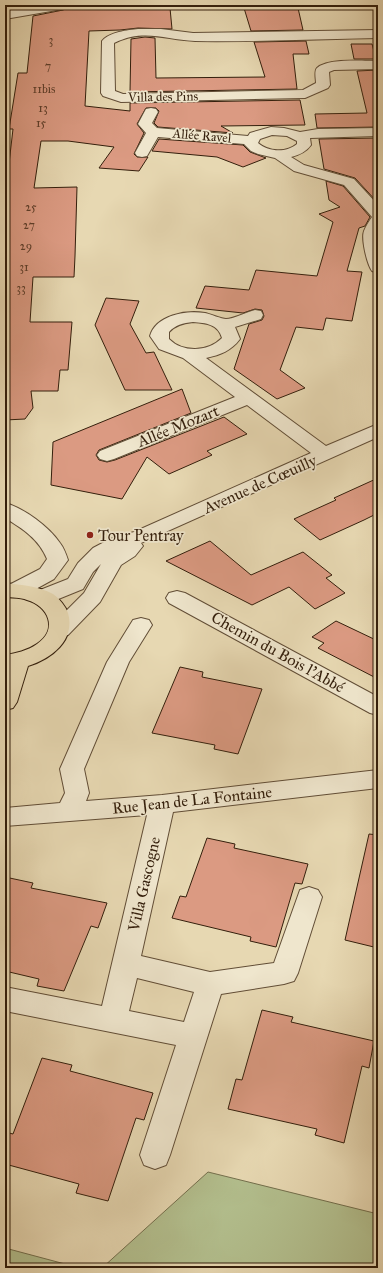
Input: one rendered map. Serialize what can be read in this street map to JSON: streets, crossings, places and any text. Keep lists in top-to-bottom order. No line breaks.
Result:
{"streets":{"street":["Villa des Pins","Allée Ravel","Allée Mozart","Avenue de Cœuilly","Chemin du Bois l'Abbé","Rue Jean de La Fontaine","Villa Gascogne"]},"crossings":[["Allée Mozart","Avenue de Cœuilly"],["Rue Jean de La Fontaine","Villa Gascogne"]],"places":["Tour Pentray"],"house_numbers":["3","7","11bis","13","15","25","27","29","31","33"]}
